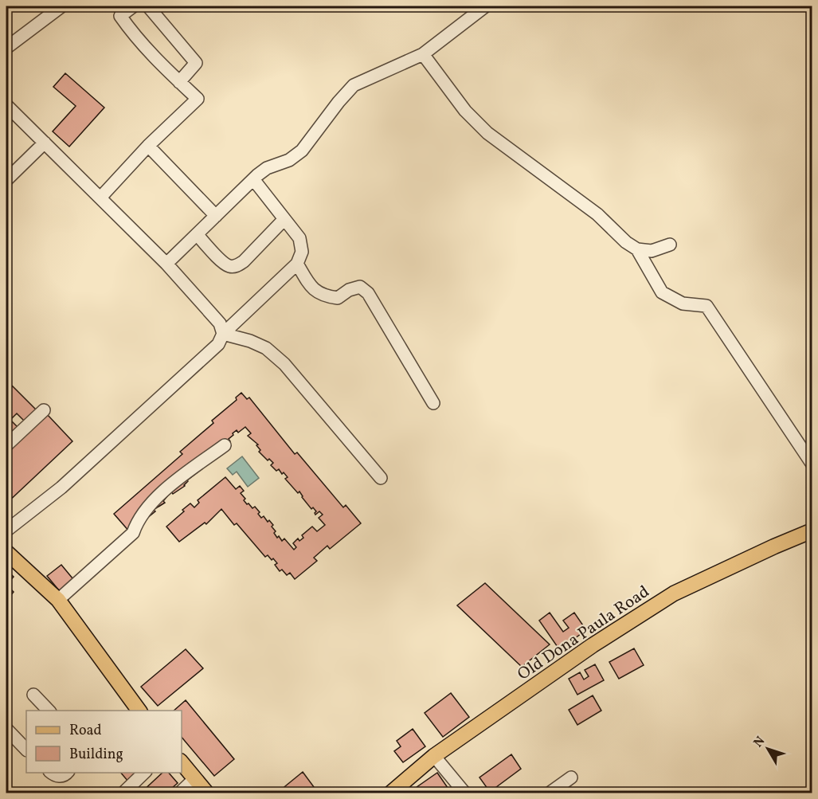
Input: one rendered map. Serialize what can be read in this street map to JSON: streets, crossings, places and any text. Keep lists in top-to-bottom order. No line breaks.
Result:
{"streets":{"main road":["Old Dona Paula Road"]},"legend":["Road","Building"],"north":"top left"}
